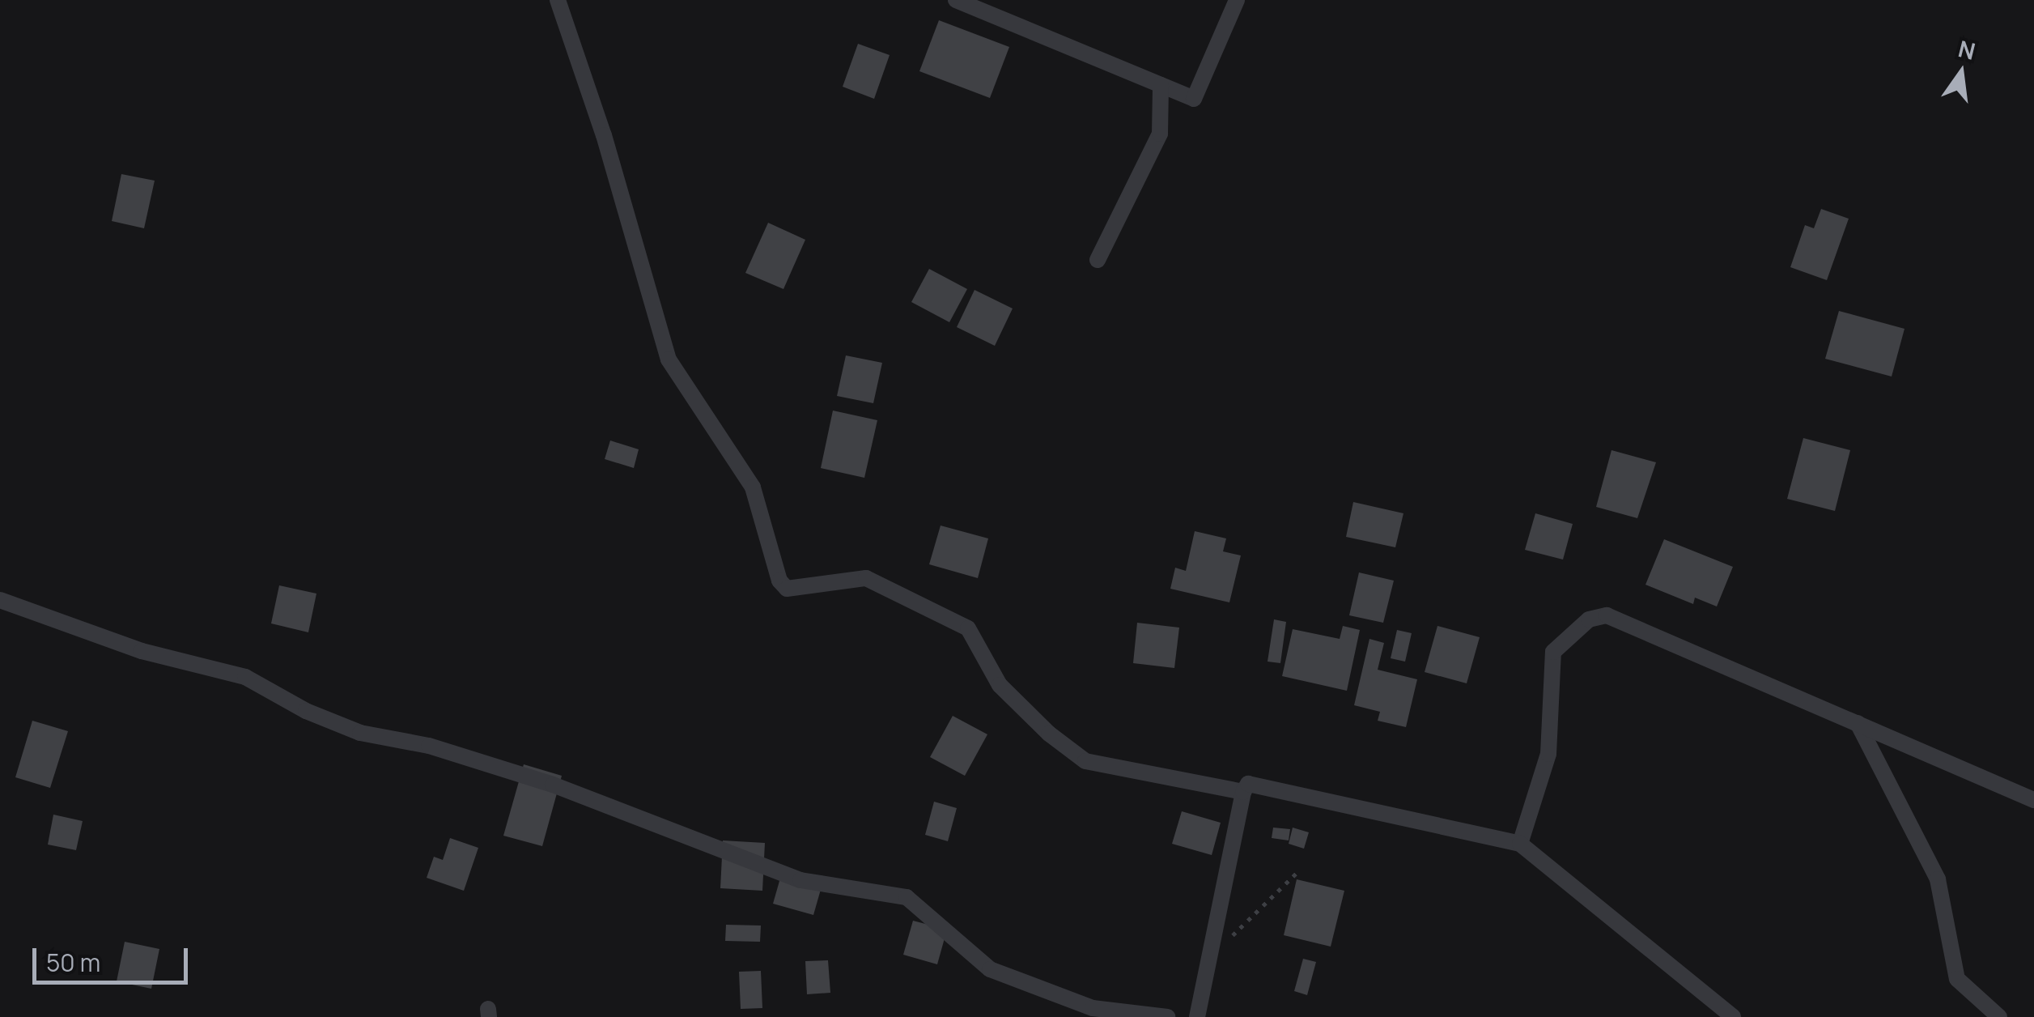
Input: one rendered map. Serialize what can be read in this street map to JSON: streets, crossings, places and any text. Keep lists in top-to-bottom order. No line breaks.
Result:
{"scale_bar":"50 m","north":"top"}
